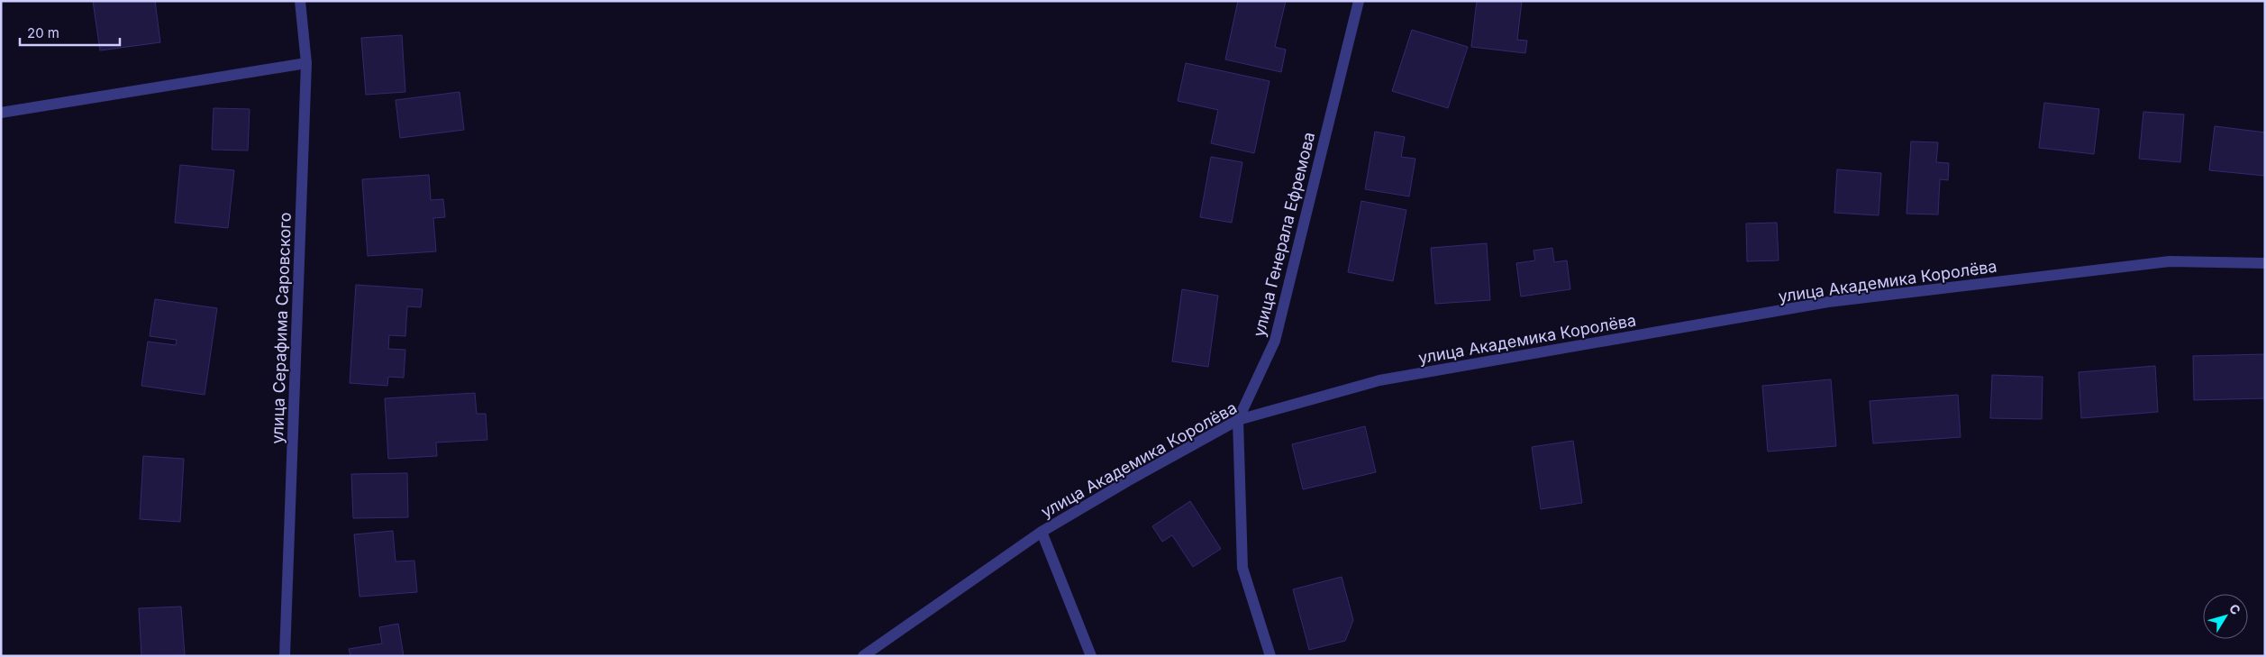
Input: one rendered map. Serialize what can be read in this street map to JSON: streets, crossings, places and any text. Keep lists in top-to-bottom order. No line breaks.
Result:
{"streets":{"street":["улица Генерала Ефремова","улица Академика Королёва","улица Серафима Саровского"]},"crossings":[["улица Генерала Ефремова","улица Академика Королёва"]],"scale_bar":"20 m","north":"top right"}
